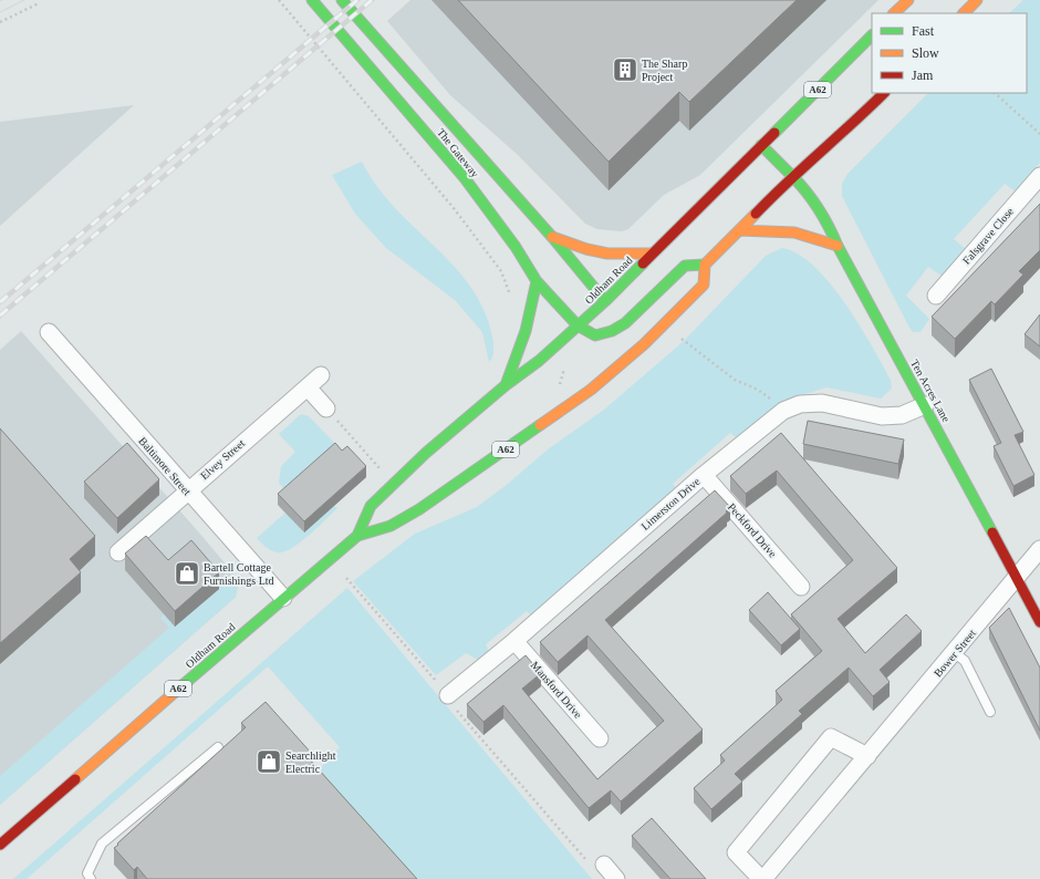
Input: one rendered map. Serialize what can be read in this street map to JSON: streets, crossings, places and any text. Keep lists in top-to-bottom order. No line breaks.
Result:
{"streets":{"main road":["A62","The Gateway","Oldham Road","Ten Acres Lane"],"street":["Falsgrave Close","Elvey Street","Baltimore Street","Limerston Drive","Peckford Drive","Bower Street","Mansford Drive"]},"crossings":[["The Gateway","Oldham Road"],["Oldham Road","Ten Acres Lane"],["Oldham Road","Baltimore Street"],["Ten Acres Lane","Limerston Drive"],["Ten Acres Lane","Bower Street"],["Elvey Street","Baltimore Street"],["Limerston Drive","Peckford Drive"],["Limerston Drive","Mansford Drive"]],"places":{"building":["The Sharp Project"],"shop":["Bartell Cottage Furnishings Ltd","Searchlight Electric"]},"legend":["Fast","Slow","Jam"]}
